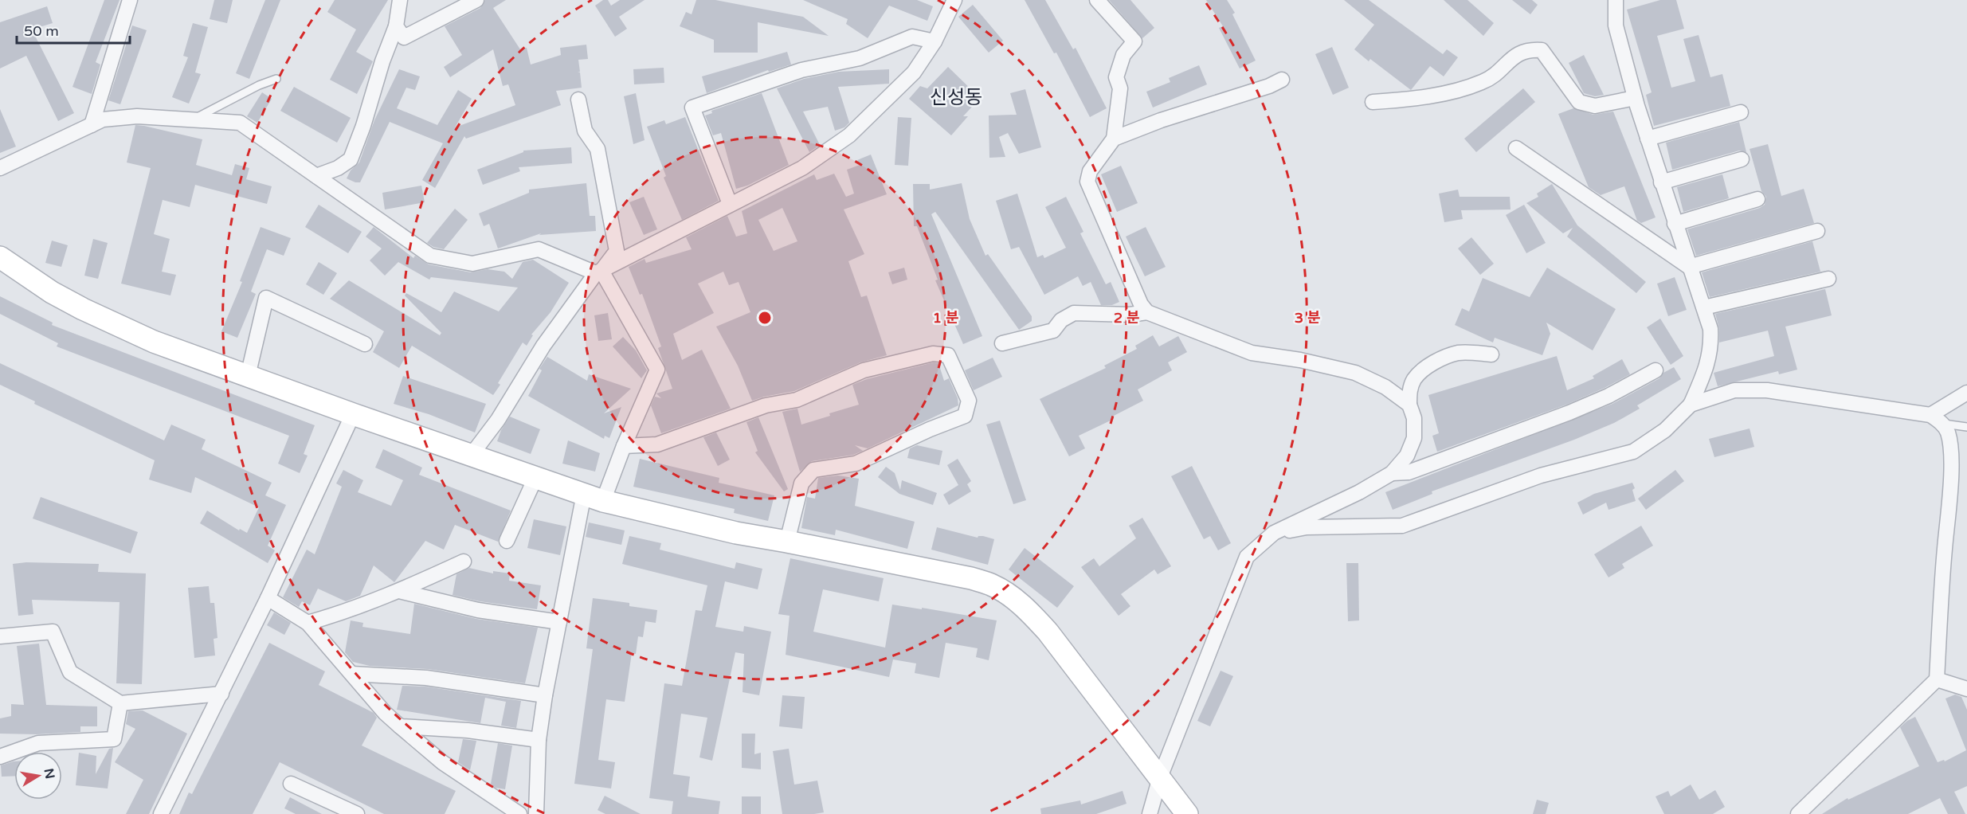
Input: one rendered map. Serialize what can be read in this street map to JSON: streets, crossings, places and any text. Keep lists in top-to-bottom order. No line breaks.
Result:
{"districts":["신성동"],"scale_bar":"50 m","north":"right","rings":["1 분","2 분","3 분"]}
